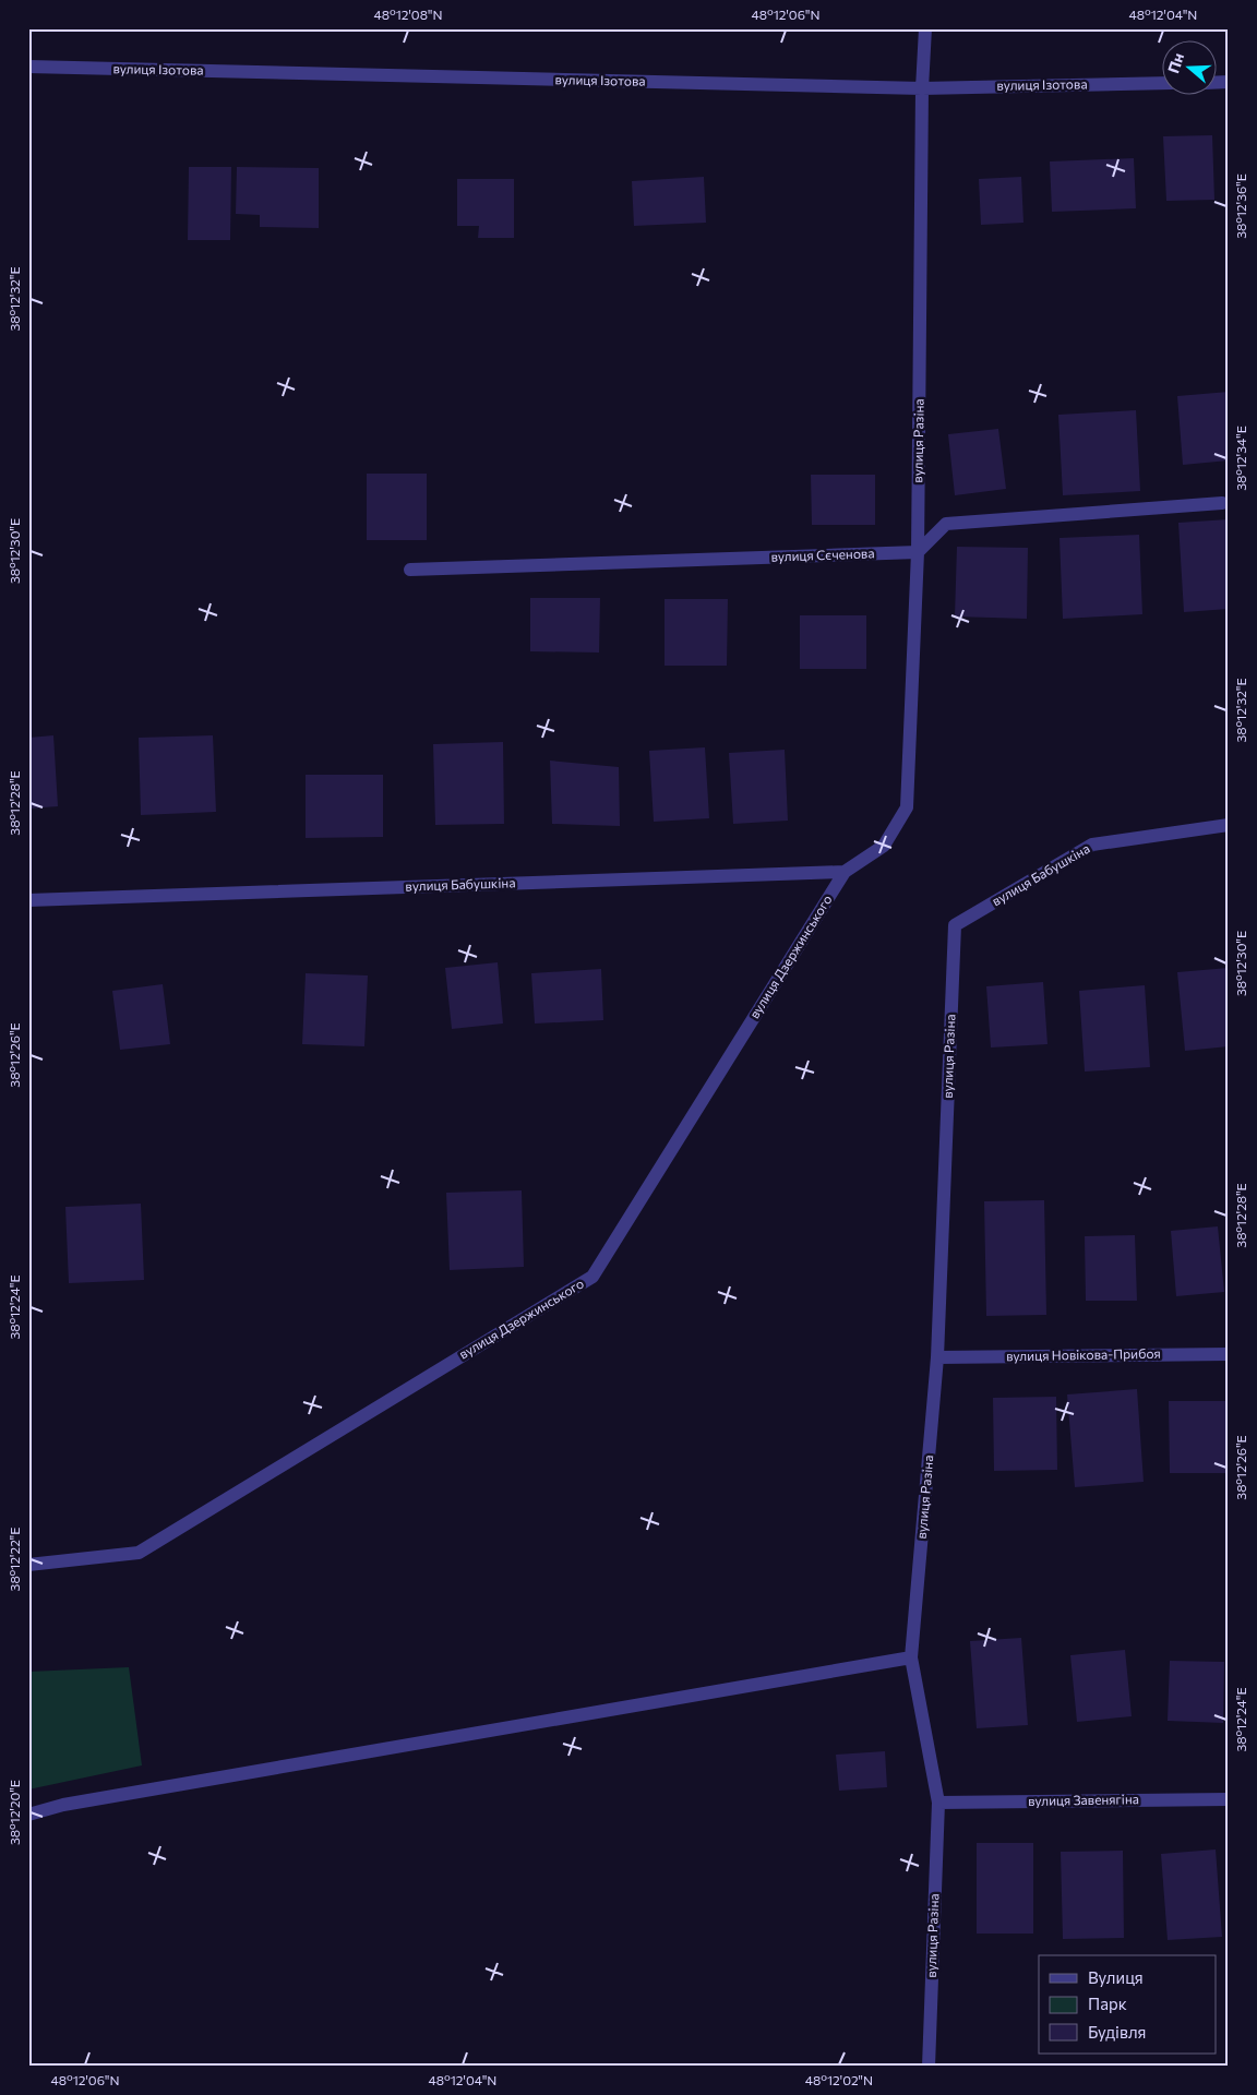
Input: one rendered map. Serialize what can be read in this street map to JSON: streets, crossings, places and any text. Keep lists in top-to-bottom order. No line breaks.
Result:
{"streets":{"street":["вулиця Ізотова","вулиця Разіна","вулиця Сєченова","вулиця Бабушкіна","вулиця Дзержинського","вулиця Новікова-Прибоя","вулиця Завенягіна"]},"crossings":[["вулиця Ізотова","вулиця Разіна"],["вулиця Разіна","вулиця Сєченова"],["вулиця Разіна","вулиця Бабушкіна"],["вулиця Разіна","вулиця Дзержинського"],["вулиця Разіна","вулиця Новікова-Прибоя"],["вулиця Разіна","вулиця Завенягіна"],["вулиця Бабушкіна","вулиця Дзержинського"]],"legend":["Вулиця","Парк","Будівля"],"north":"left","coordinates":["48°12'08\"N","48°12'06\"N","48°12'04\"N","38°12'36\"E","38°12'32\"E","38°12'34\"E","38°12'30\"E","38°12'28\"E","38°12'26\"E","38°12'24\"E","38°12'22\"E","38°12'20\"E","48°12'02\"N"]}
